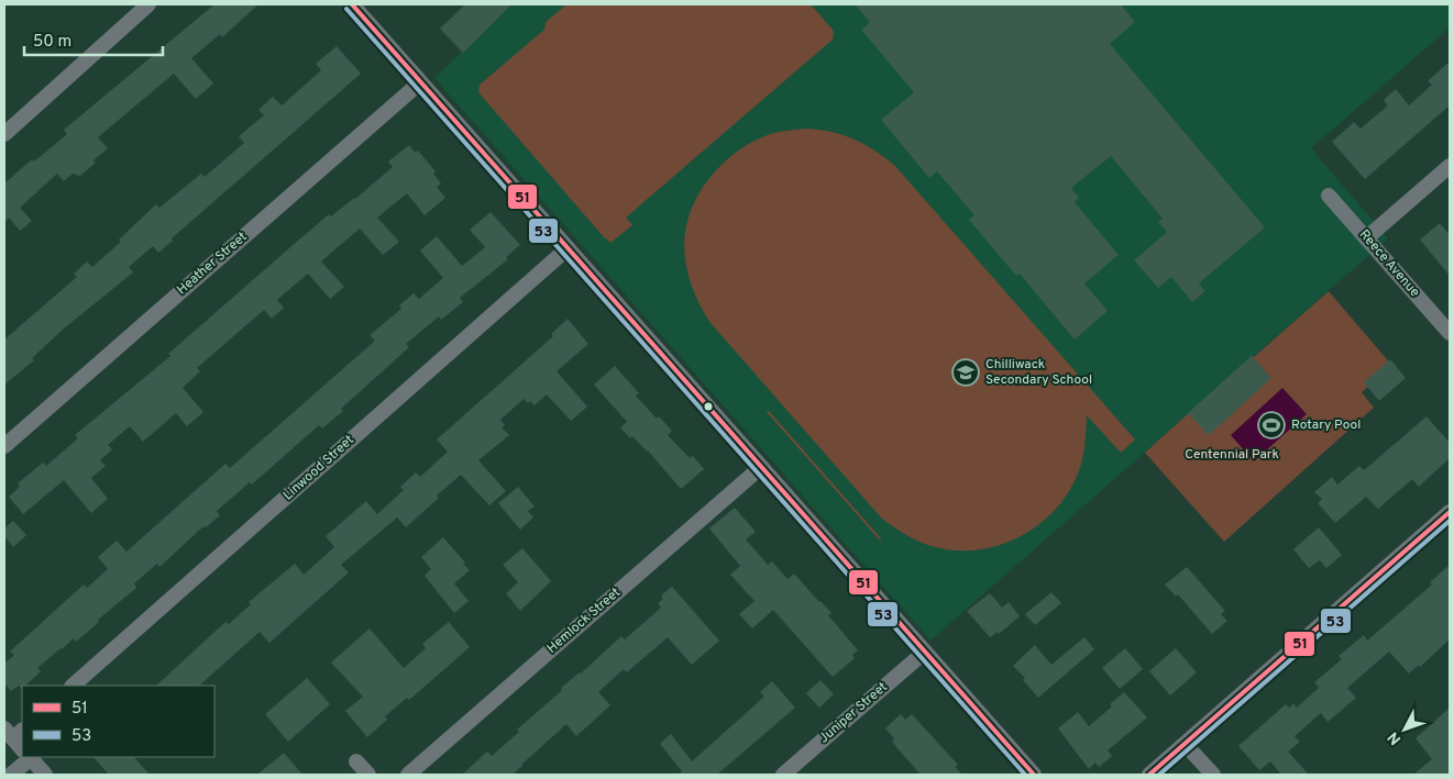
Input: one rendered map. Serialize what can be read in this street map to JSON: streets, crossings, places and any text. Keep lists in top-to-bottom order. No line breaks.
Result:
{"streets":{"street":["Heather Street","Reece Avenue","Linwood Street","Hemlock Street","Juniper Street"]},"parks":["Centennial Park"],"places":{"school or university":["Chilliwack Secondary School"],"sports":["Rotary Pool"]},"lines":["transit line 51","transit line 53"],"legend":["51","53"],"scale_bar":"50 m","north":"bottom left"}
